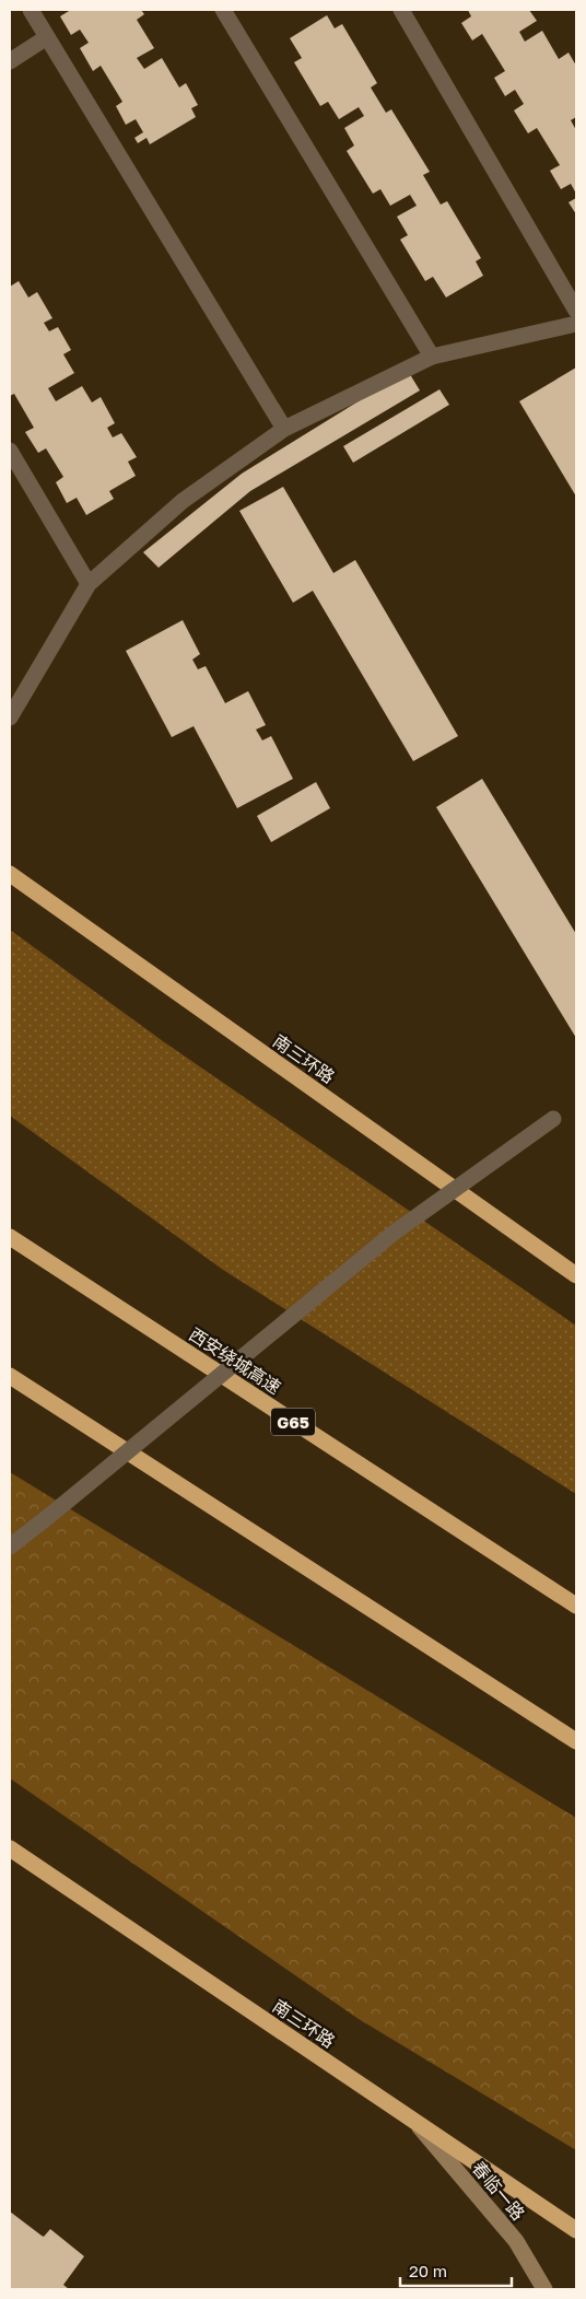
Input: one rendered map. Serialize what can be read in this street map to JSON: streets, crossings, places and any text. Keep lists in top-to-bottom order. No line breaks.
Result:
{"streets":{"highway":["南三环路","西安绕城高速","G65"],"main road":["春临一路"]},"crossings":[["南三环路","春临一路"]],"scale_bar":"20 m"}
